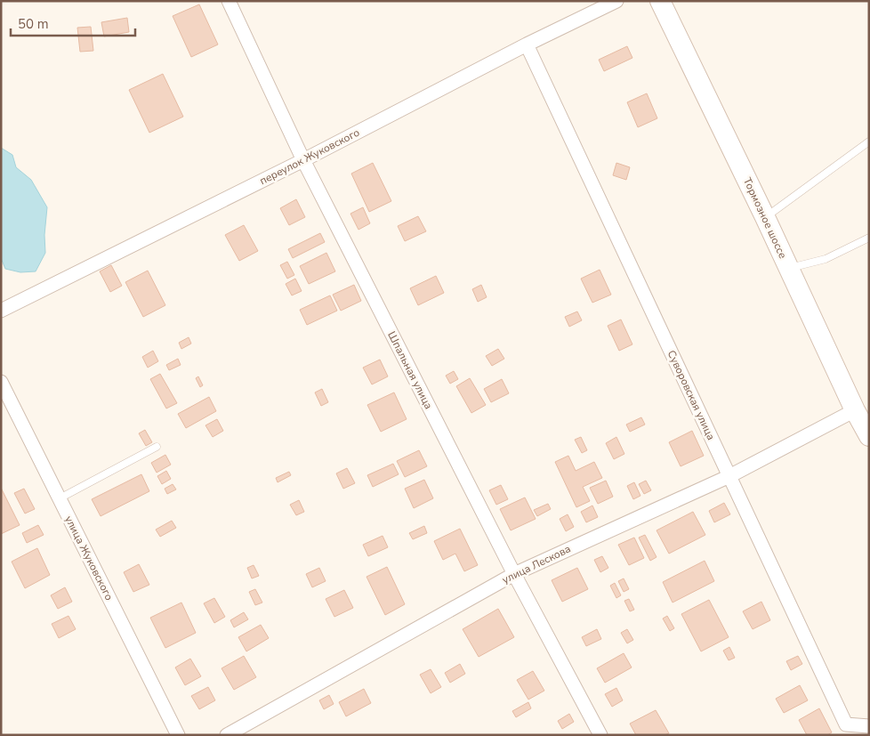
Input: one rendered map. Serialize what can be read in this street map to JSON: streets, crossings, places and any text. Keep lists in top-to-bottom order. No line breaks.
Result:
{"streets":{"street":["переулок Жуковского","Тормозное шоссе","Шпальная улица","Суворовская улица","улица Жуковского","улица Лескова"]},"crossings":[["переулок Жуковского","Шпальная улица"],["переулок Жуковского","Суворовская улица"],["Тормозное шоссе","улица Лескова"],["Шпальная улица","улица Лескова"],["Суворовская улица","улица Лескова"]],"scale_bar":"50 m"}
